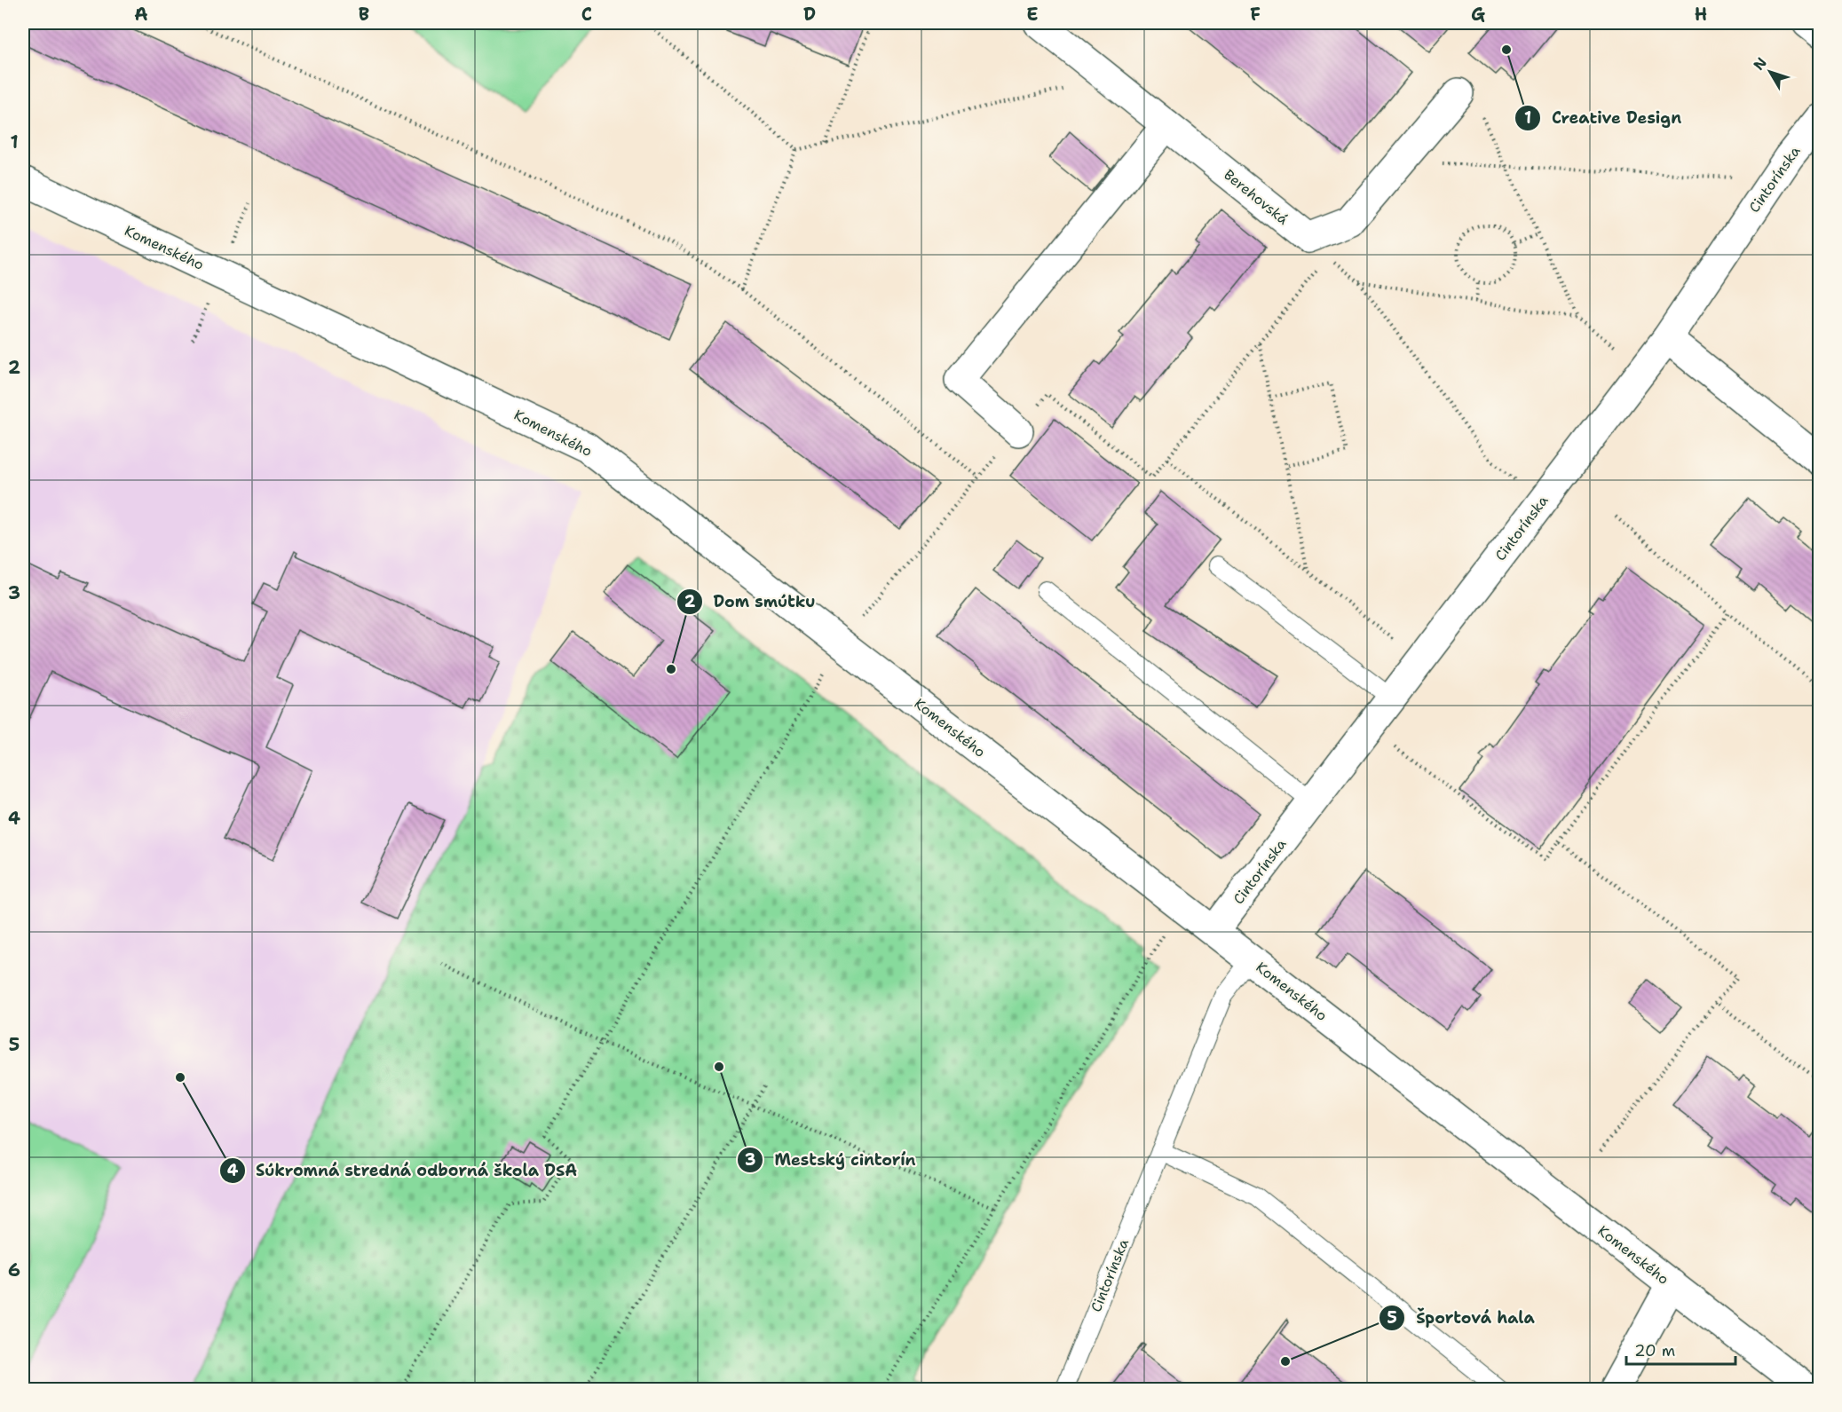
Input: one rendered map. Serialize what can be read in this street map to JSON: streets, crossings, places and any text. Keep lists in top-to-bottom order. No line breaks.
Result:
{"streets":{"street":["Cintorínska","Berehovská","Komenského"]},"crossings":[["Cintorínska","Komenského"]],"places":["Creative Design","Dom smútku","Mestský cintorín","Súkromná stredná odborná škola DSA","Športová hala"],"scale_bar":"20 m","north":"top left","grid":{"columns":["A","B","C","D","E","F","G","H"],"rows":["1","2","3","4","5","6"]}}
